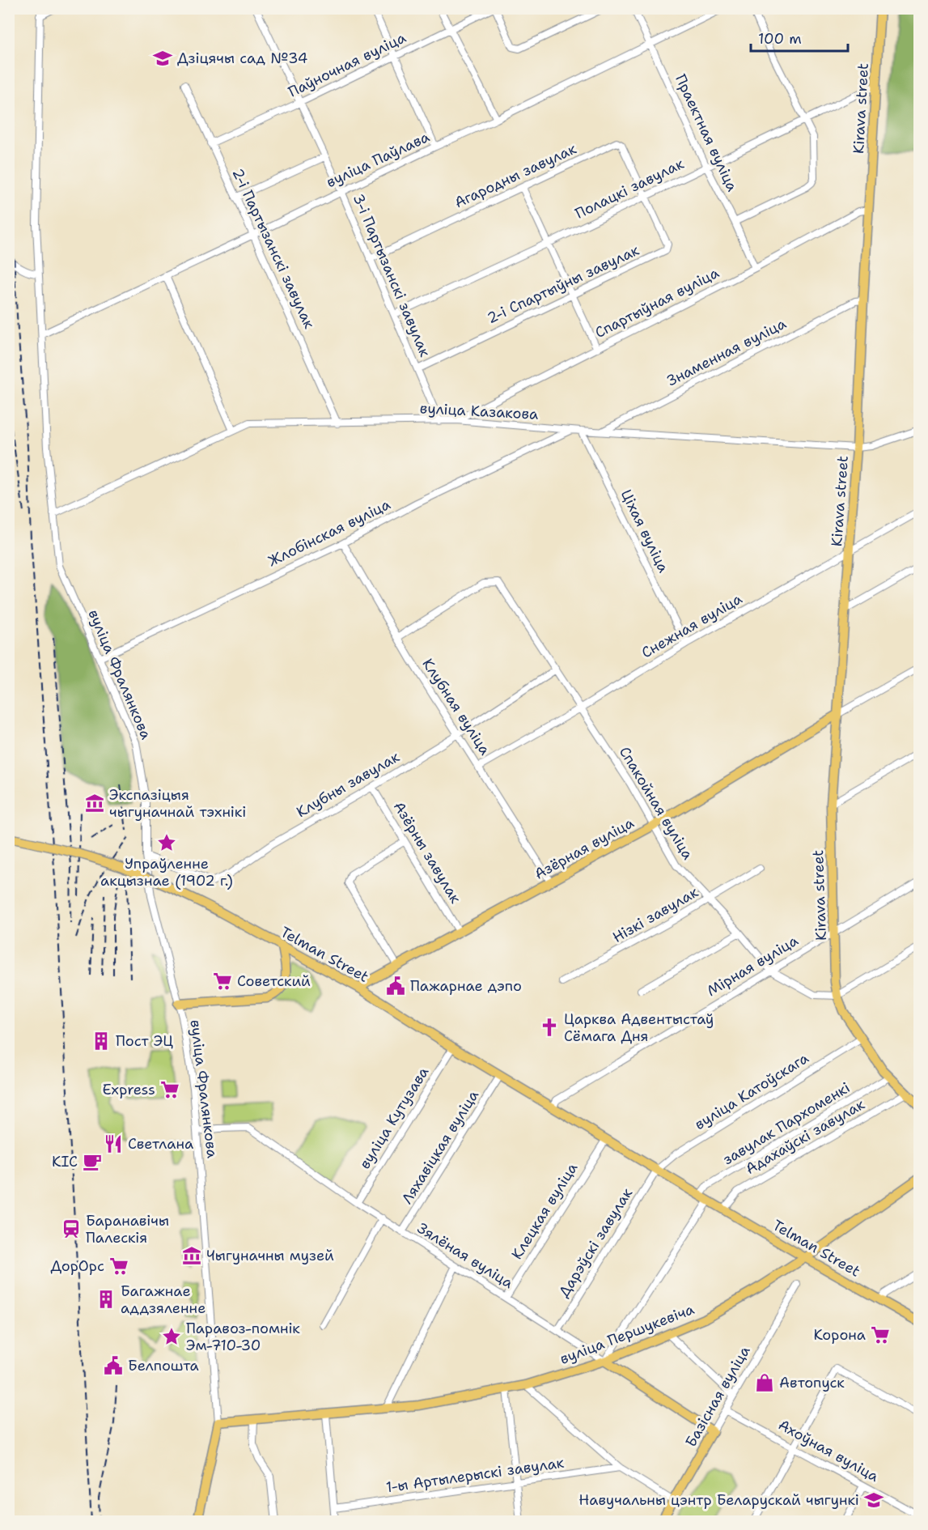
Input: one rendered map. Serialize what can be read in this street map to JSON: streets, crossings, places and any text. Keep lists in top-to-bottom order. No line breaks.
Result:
{"streets":{"main road":["Kirava street","вуліца Фралянкова","Азёрная вуліца","Telman Street","Зялёная вуліца","вуліца Першукевіча","Базісная вуліца"],"street":["Паўночная вуліца","Праектная вуліца","вуліца Паўлава","Агародны завулак","Полацкі завулак","2-і Партызанскі завулак","3-і Партызанскі завулак","2-і Спартыўны завулак","Спартыўная вуліца","Знаменная вуліца","вуліца Казакова","Ціхая вуліца","Жлобінская вуліца","Снежная вуліца","Клубная вуліца","Клубны завулак","Спакойная вуліца","Азёрны завулак","Нізкі завулак","Мірная вуліца","вуліца Катоўскага","вуліца Кутузава","завулак Пархоменкі","Адахаўскі завулак","Ляхавіцкая вуліца","Клецкая вуліца","Дарэўскі завулак","Ахоўная вуліца","1-ы Артылерыскі завулак"]},"crossings":[["Паўночная вуліца","2-і Партызанскі завулак"],["Паўночная вуліца","3-і Партызанскі завулак"],["Kirava street","Полацкі завулак"],["Kirava street","Спартыўная вуліца"],["Kirava street","Знаменная вуліца"],["Kirava street","вуліца Казакова"],["Kirava street","Снежная вуліца"],["Kirava street","Спакойная вуліца"],["Kirava street","Азёрная вуліца"],["Kirava street","Мірная вуліца"],["Праектная вуліца","вуліца Паўлава"],["Праектная вуліца","Полацкі завулак"],["Праектная вуліца","Спартыўная вуліца"],["вуліца Паўлава","2-і Партызанскі завулак"],["вуліца Паўлава","3-і Партызанскі завулак"],["вуліца Паўлава","вуліца Фралянкова"],["Агародны завулак","Полацкі завулак"],["Агародны завулак","3-і Партызанскі завулак"],["Агародны завулак","2-і Спартыўны завулак"],["Полацкі завулак","3-і Партызанскі завулак"],["Полацкі завулак","2-і Спартыўны завулак"],["2-і Партызанскі завулак","вуліца Казакова"],["3-і Партызанскі завулак","2-і Спартыўны завулак"],["3-і Партызанскі завулак","вуліца Казакова"],["Спартыўная вуліца","вуліца Казакова"],["Знаменная вуліца","вуліца Казакова"],["вуліца Казакова","Ціхая вуліца"],["вуліца Казакова","Жлобінская вуліца"],["вуліца Казакова","вуліца Фралянкова"],["Ціхая вуліца","Снежная вуліца"],["Жлобінская вуліца","вуліца Фралянкова"],["Жлобінская вуліца","Клубная вуліца"],["Снежная вуліца","Клубная вуліца"],["Снежная вуліца","Спакойная вуліца"],["вуліца Фралянкова","Клубны завулак"],["вуліца Фралянкова","Зялёная вуліца"],["вуліца Фралянкова","вуліца Першукевіча"],["Клубная вуліца","Клубны завулак"],["Клубная вуліца","Спакойная вуліца"],["Клубная вуліца","Азёрная вуліца"],["Клубны завулак","Спакойная вуліца"],["Клубны завулак","Азёрны завулак"],["Спакойная вуліца","Азёрная вуліца"],["Спакойная вуліца","Нізкі завулак"],["Спакойная вуліца","Мірная вуліца"],["Азёрная вуліца","Азёрны завулак"],["Азёрная вуліца","Telman Street"],["Telman Street","Мірная вуліца"],["Telman Street","вуліца Катоўскага"],["Telman Street","вуліца Кутузава"],["Telman Street","завулак Пархоменкі"],["Telman Street","Адахаўскі завулак"],["Telman Street","Ляхавіцкая вуліца"],["Telman Street","Клецкая вуліца"],["Telman Street","Дарэўскі завулак"],["Telman Street","вуліца Першукевіча"],["вуліца Катоўскага","Дарэўскі завулак"],["вуліца Кутузава","Зялёная вуліца"],["завулак Пархоменкі","Зялёная вуліца"],["завулак Пархоменкі","вуліца Першукевіча"],["Ляхавіцкая вуліца","Зялёная вуліца"],["Клецкая вуліца","Зялёная вуліца"],["Дарэўскі завулак","Зялёная вуліца"],["Зялёная вуліца","вуліца Першукевіча"],["Зялёная вуліца","Базісная вуліца"],["Базісная вуліца","Ахоўная вуліца"]],"places":{"school or university":["Дзіцячы сад №34","Навучальны цэнтр Беларускай чыгункі"],"museum":["Экспазіцыя чыгуначнай тэхнікі","Чыгуначны музей"],"place":["Упраўленне акцызнае (1902 г.)","Паравоз-помнік Эм-710-30"],"supermarket":["Советский","Express","ДорОрс","Корона"],"public building":["Пажарнае дэпо","Белпошта"],"church":["Царква Адвентыстаў Сёмага Дня"],"building":["Пост ЭЦ","Багажнае аддзяленне"],"restaurant":["Светлана"],"cafe":["KIC"],"station":["Баранавічы Палескія"],"shop":["Автопуск"]},"scale_bar":"100 m"}
